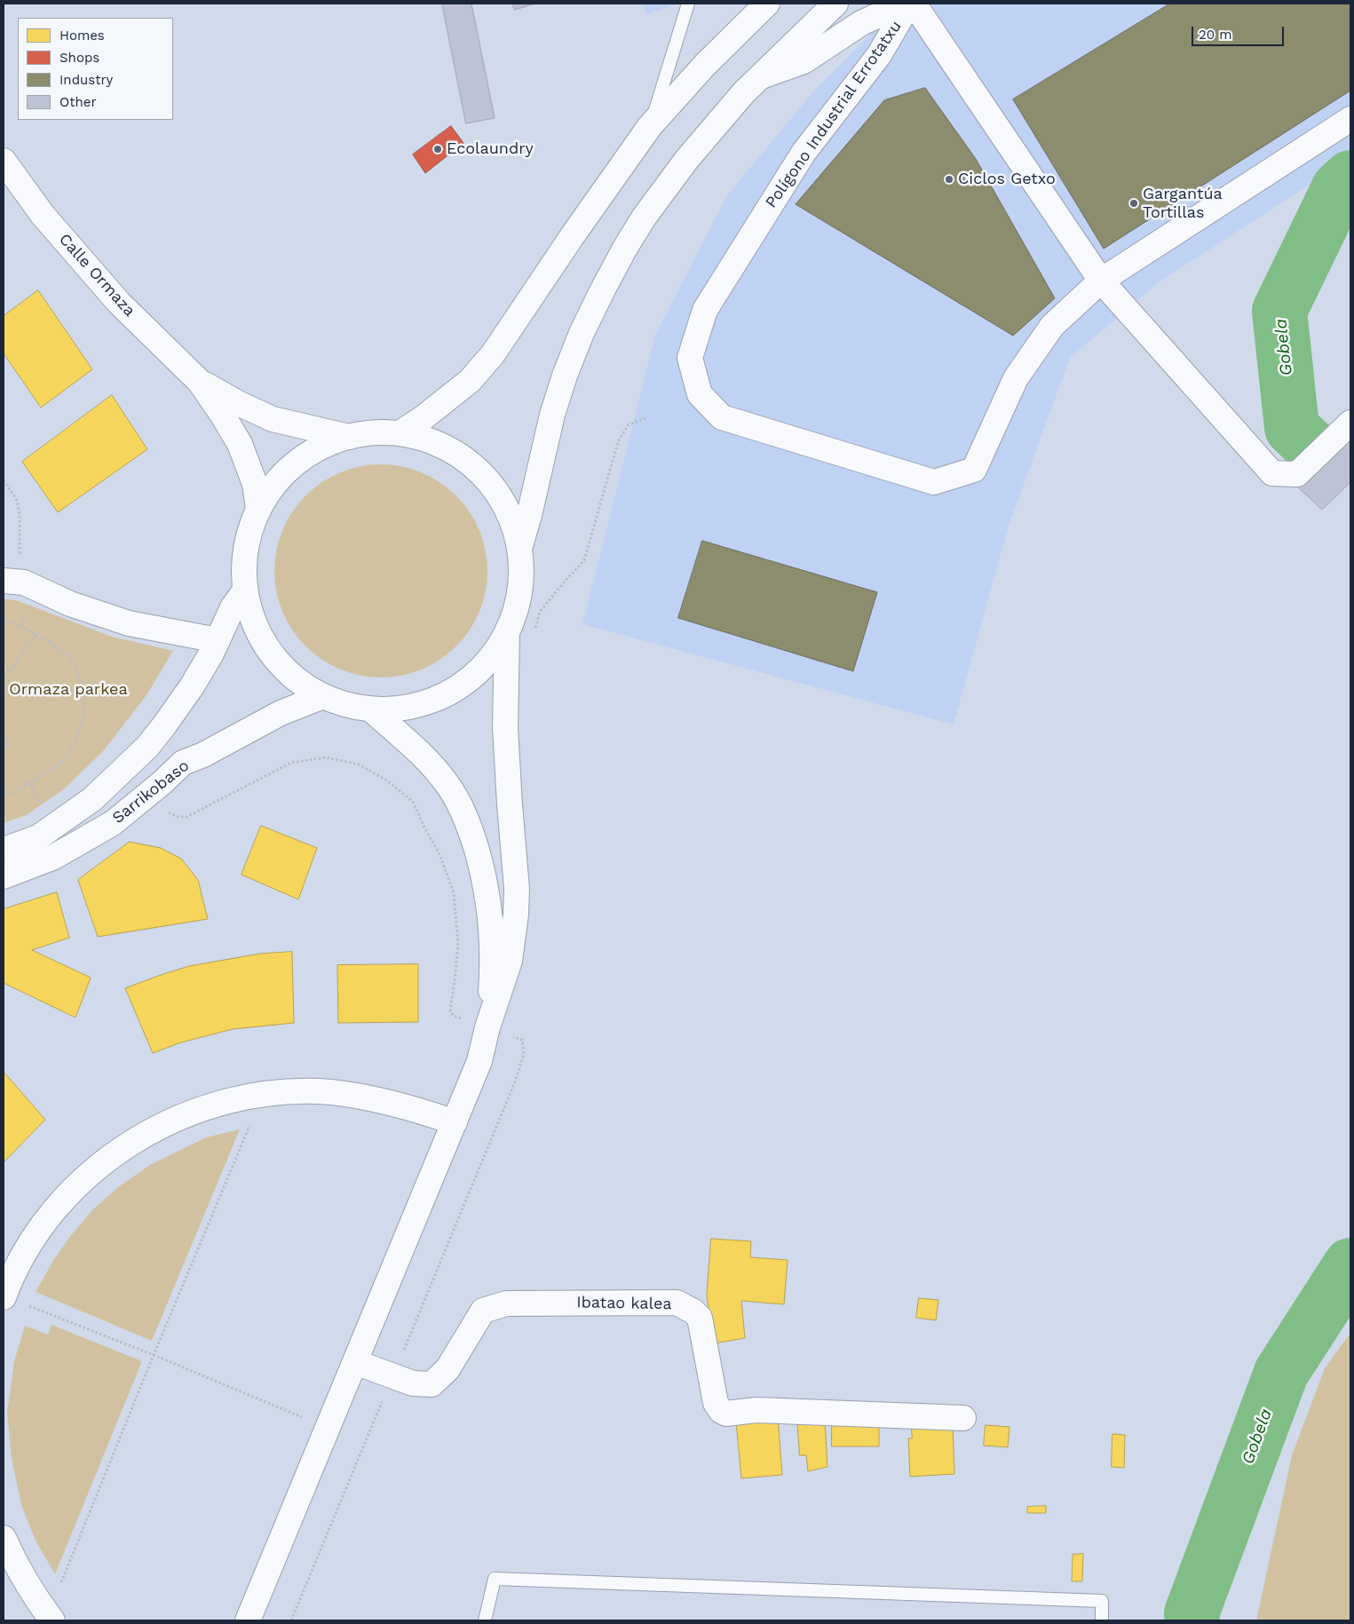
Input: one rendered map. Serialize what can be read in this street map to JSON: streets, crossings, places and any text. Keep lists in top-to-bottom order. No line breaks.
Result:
{"streets":{"street":["Polígono Industrial Errotatxu","Calle Ormaza","Sarrikobaso","Ibatao kalea"]},"water":["Gobela"],"parks":["Ormaza parkea"],"places":["Ecolaundry","Ciclos Getxo","Gargantúa Tortillas"],"legend":["Homes","Shops","Industry","Other"],"scale_bar":"20 m"}
